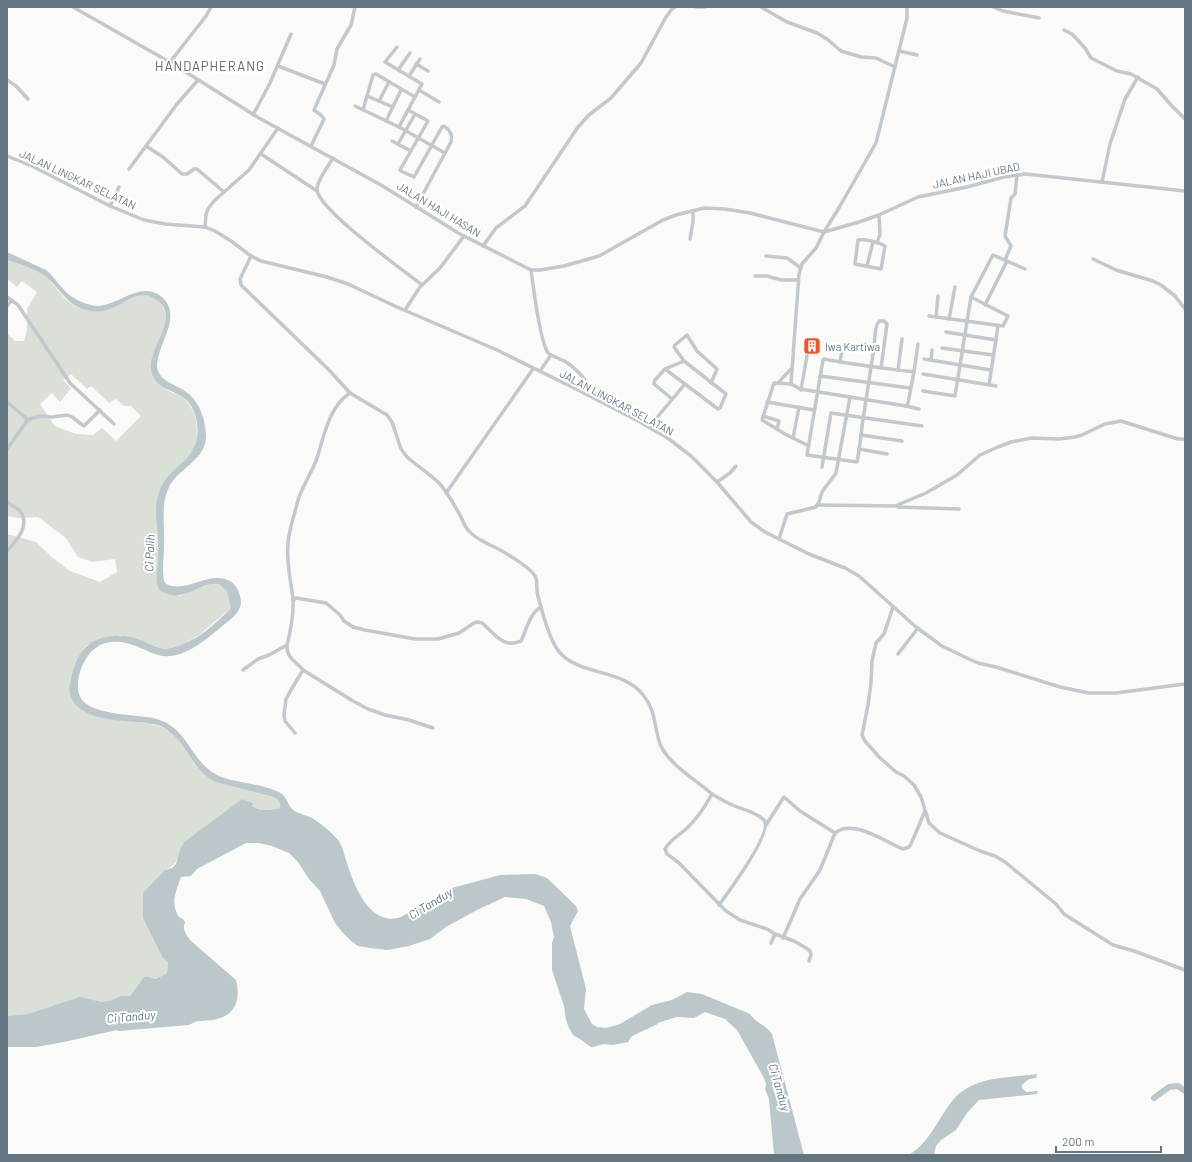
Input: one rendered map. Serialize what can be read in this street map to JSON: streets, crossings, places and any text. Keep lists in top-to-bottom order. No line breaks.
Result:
{"streets":{"street":["JALAN HAJI UBAD","JALAN LINGKAR SELATAN","JALAN HAJI HASAN"]},"districts":["HANDAPHERANG"],"water":["Ci Palih","Ci Tanduy"],"places":{"building":["Iwa Kartiwa"]},"scale_bar":"200 m"}
